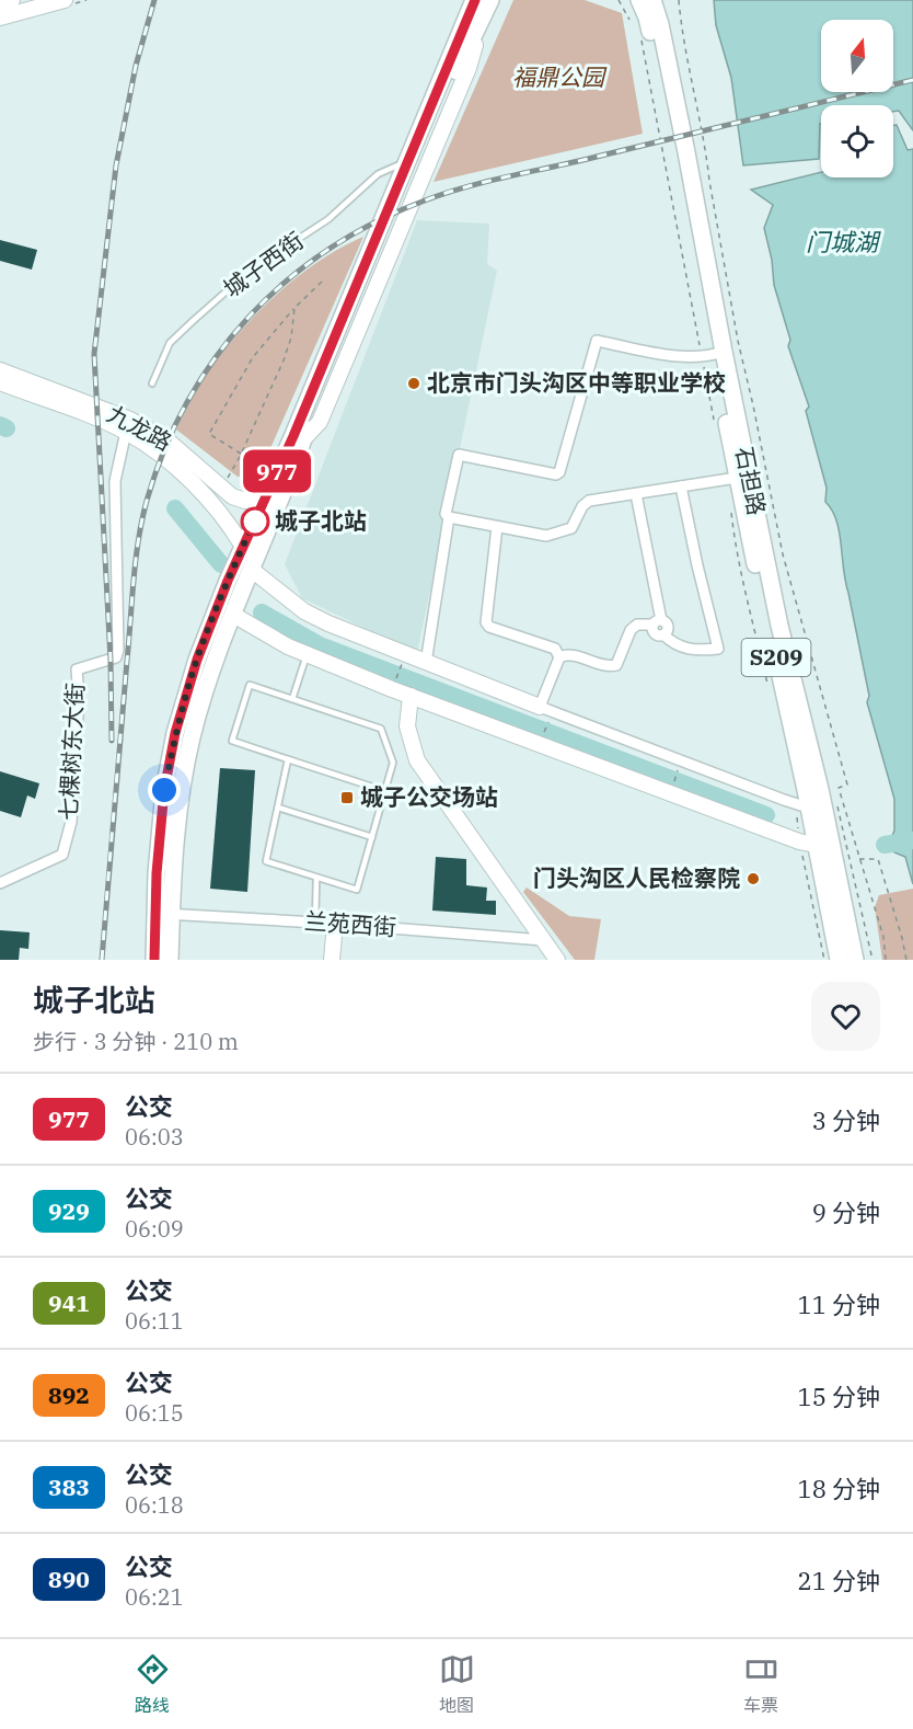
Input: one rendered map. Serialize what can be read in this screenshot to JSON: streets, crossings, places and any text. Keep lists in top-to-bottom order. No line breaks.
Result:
{"streets":{"main road":["石担路","S209"],"street":["九龙路","七棵树东大街","兰苑西街"],"lane":["城子西街"]},"crossings":[["九龙路","七棵树东大街"]],"water":["门城湖"],"parks":["福鼎公园"],"places":{"other":["北京市门头沟区中等职业学校","城子北站","门头沟区人民检察院"],"transit":["城子公交场站"]},"lines":["bus line 977"],"north":"top","page":{"on_map":"977","heading":["城子北站","步行 · 3 分钟 · 210 m"],"list":[{"mark":"977","name":"公交","note":"06:03","value":"3 分钟"},{"mark":"929","name":"公交","note":"06:09","value":"9 分钟"},{"mark":"941","name":"公交","note":"06:11","value":"11 分钟"},{"mark":"892","name":"公交","note":"06:15","value":"15 分钟"},{"mark":"383","name":"公交","note":"06:18","value":"18 分钟"},{"mark":"890","name":"公交","note":"06:21","value":"21 分钟"}],"tabs":["路线","地图","车票"]}}
